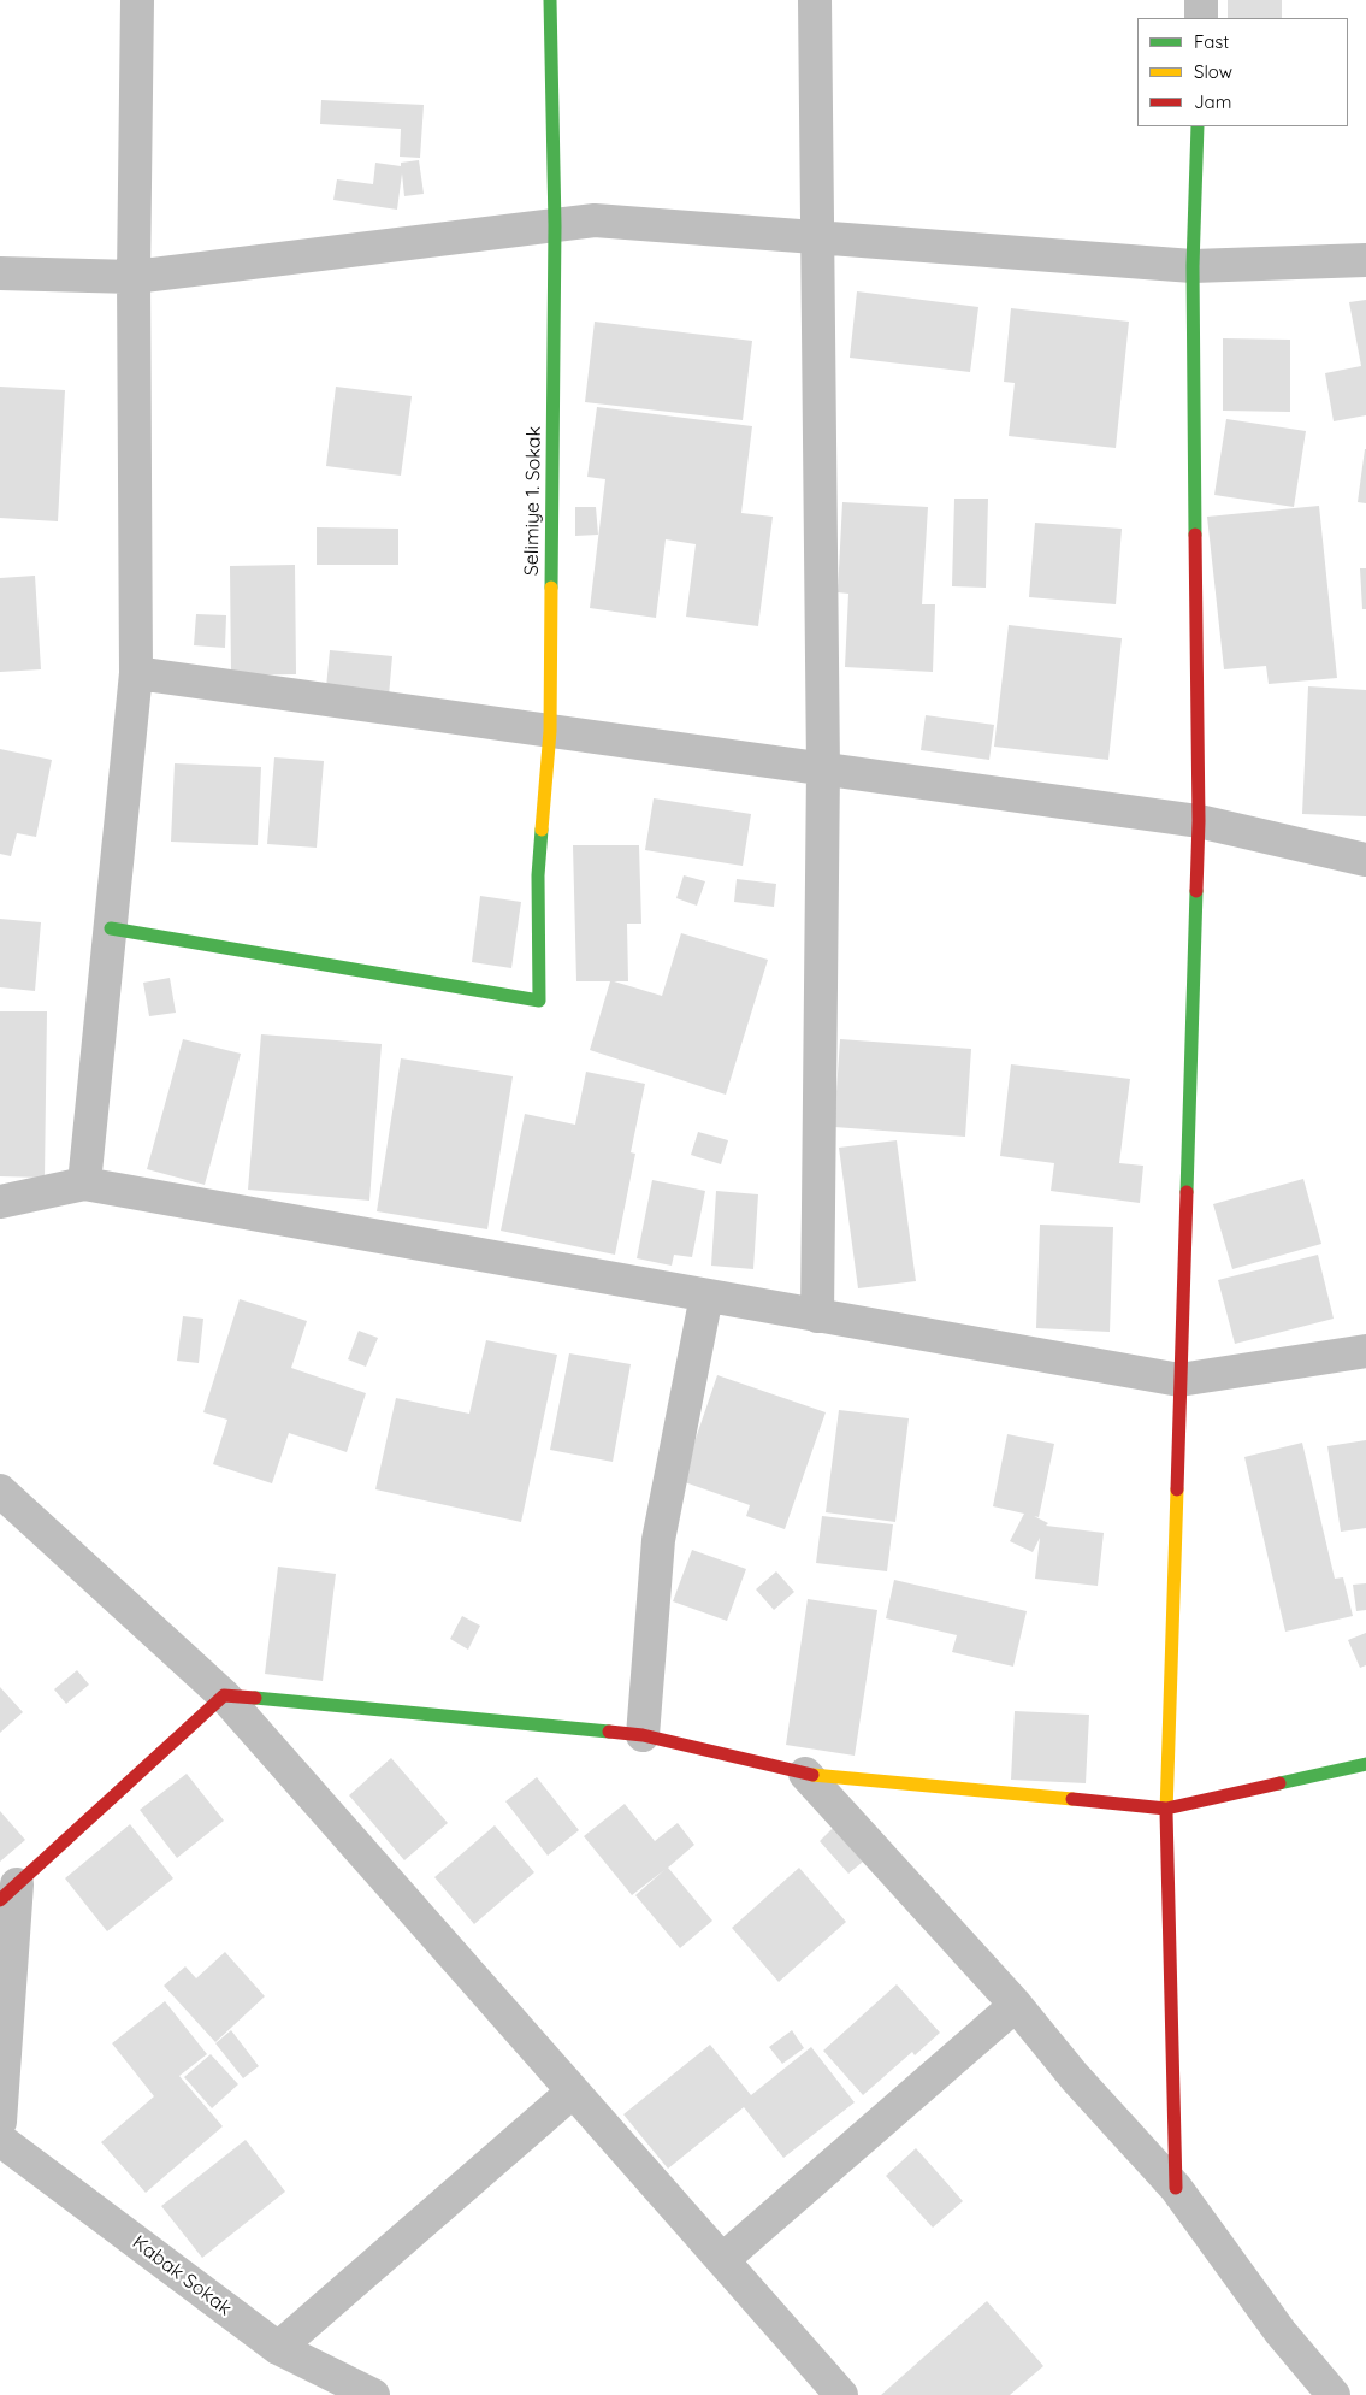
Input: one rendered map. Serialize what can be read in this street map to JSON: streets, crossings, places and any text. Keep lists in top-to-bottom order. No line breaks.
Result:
{"streets":{"street":["Selimiye 1. Sokak","Kabak Sokak"]},"legend":["Fast","Slow","Jam"]}
